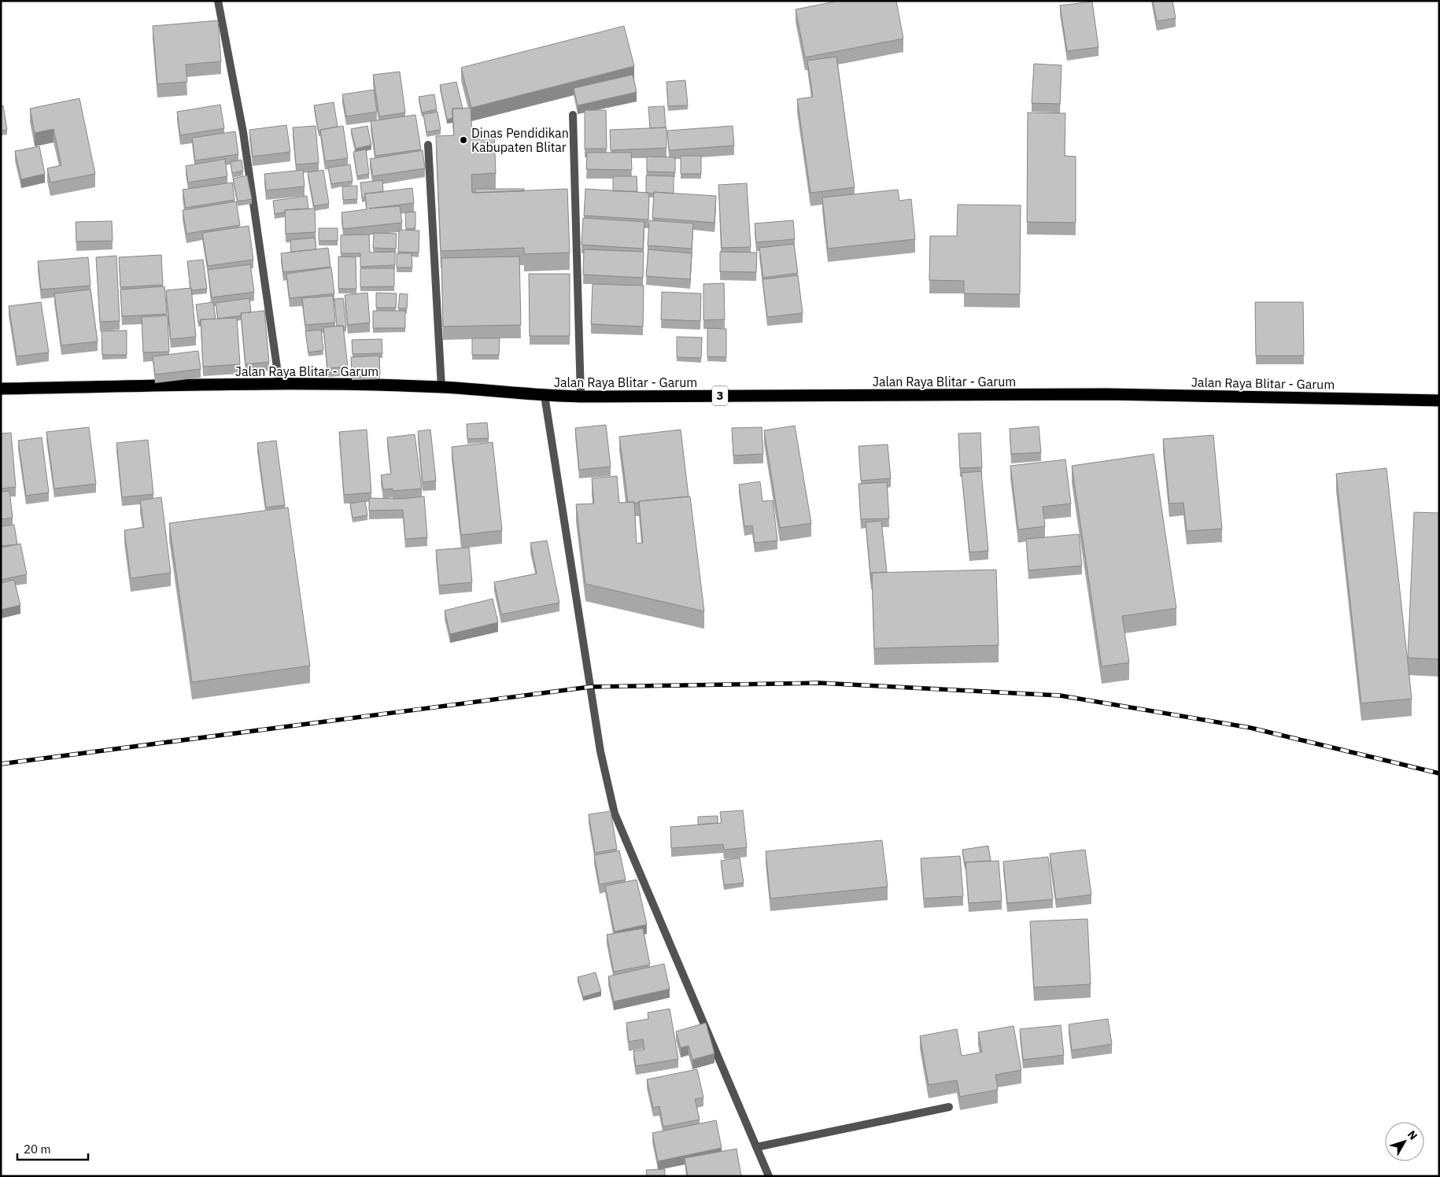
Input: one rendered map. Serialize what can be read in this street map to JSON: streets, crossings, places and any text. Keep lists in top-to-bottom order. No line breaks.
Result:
{"streets":{"highway":["Jalan Raya Blitar - Garum","3"]},"places":["Dinas Pendidikan Kabupaten Blitar"],"scale_bar":"20 m","north":"top right"}
